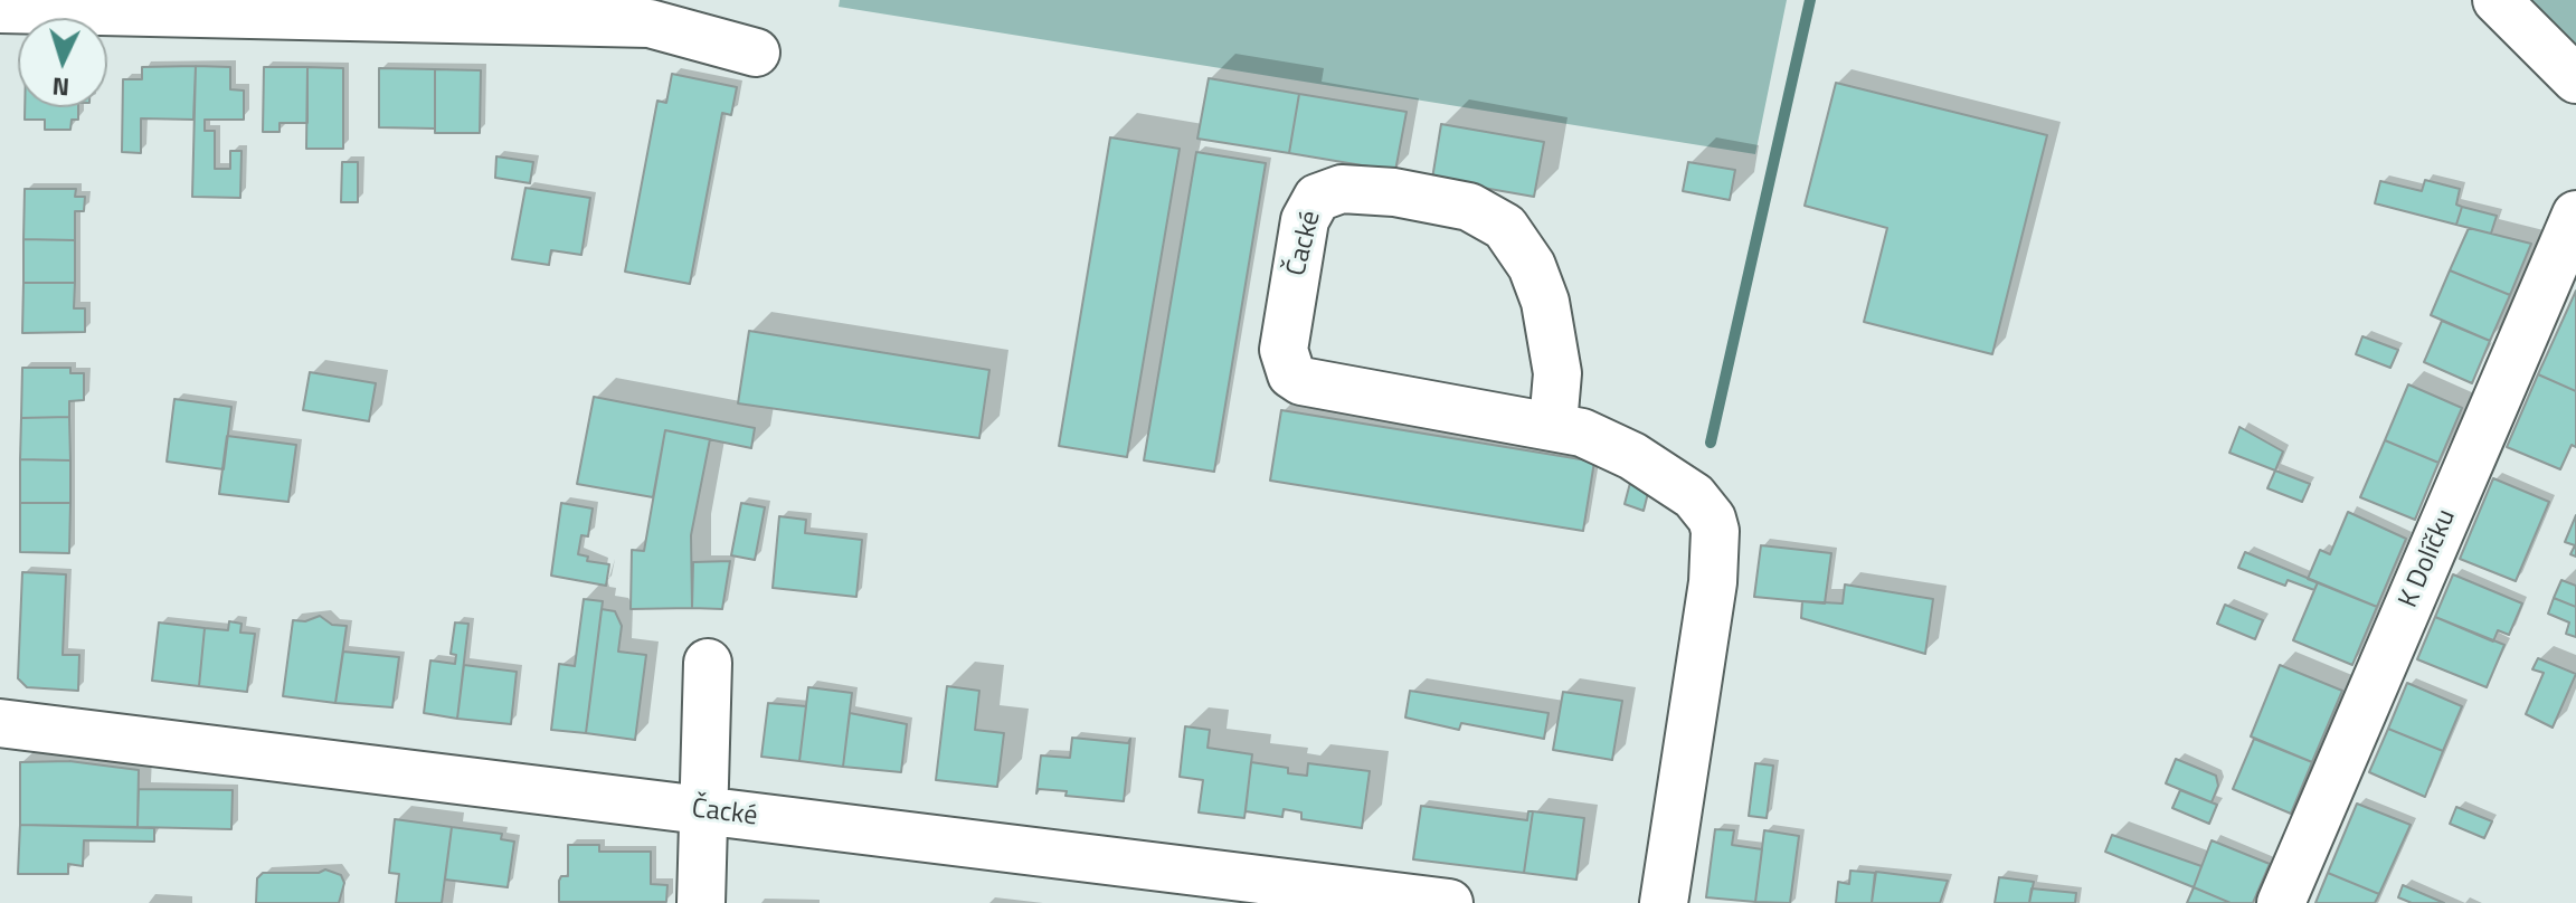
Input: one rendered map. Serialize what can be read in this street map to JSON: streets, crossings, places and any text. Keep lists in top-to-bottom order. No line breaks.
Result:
{"streets":{"street":["Čacké","K Dolíčku"]},"north":"bottom"}
